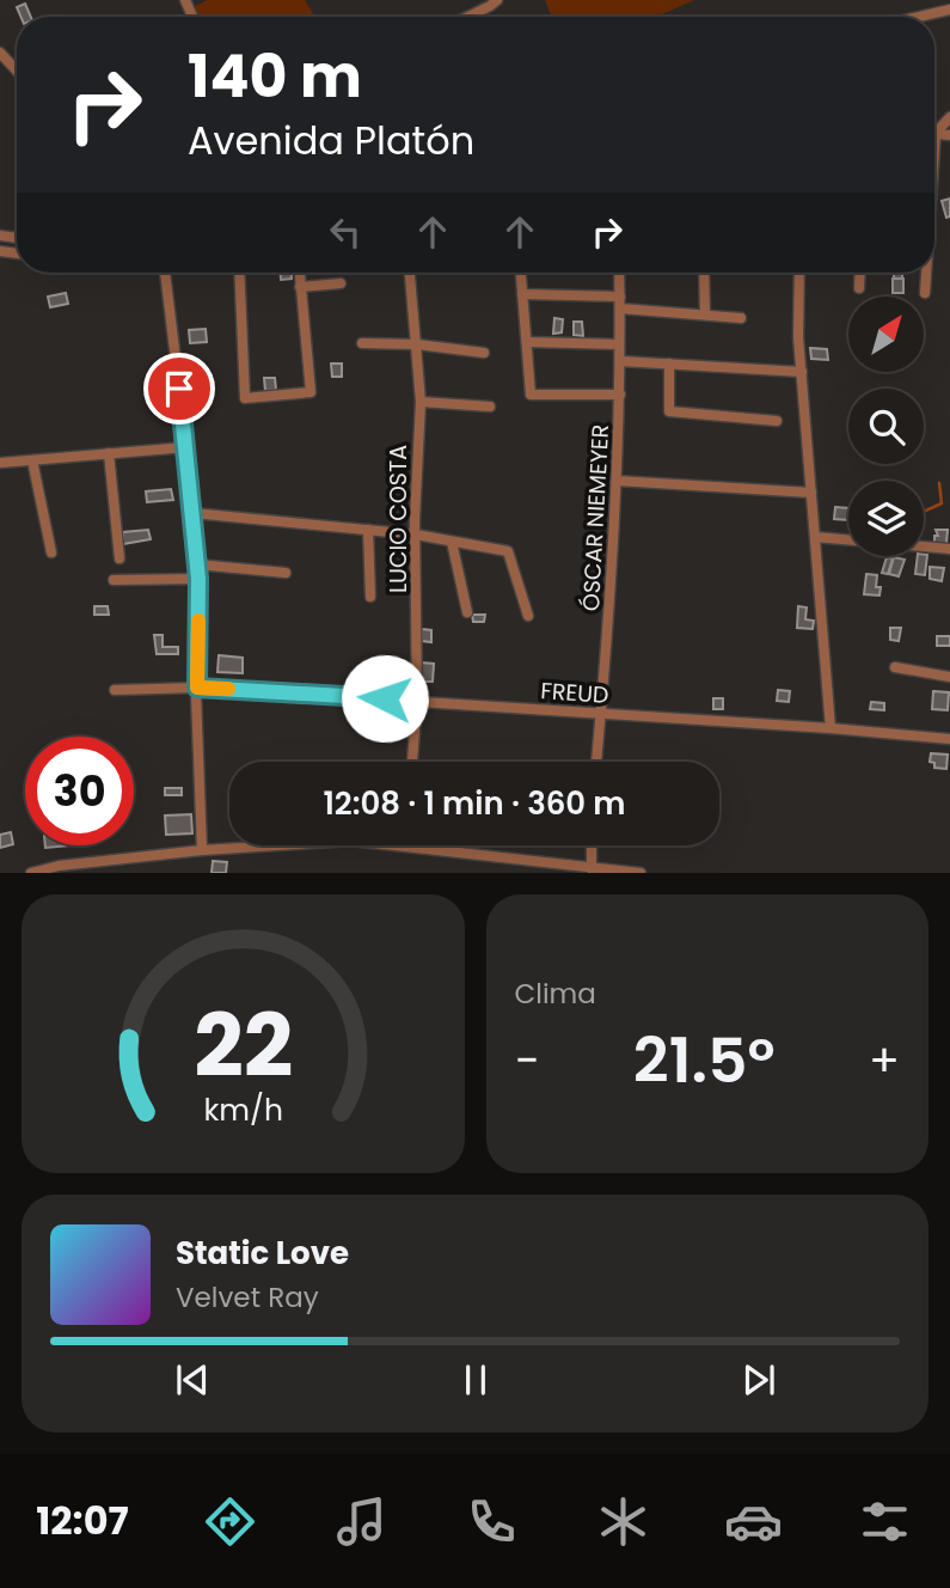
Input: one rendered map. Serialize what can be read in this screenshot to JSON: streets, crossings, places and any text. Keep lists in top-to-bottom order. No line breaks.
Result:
{"streets":{"street":["ÓSCAR NIEMEYER","LUCIO COSTA","FREUD"]},"crossings":[["ÓSCAR NIEMEYER","FREUD"],["LUCIO COSTA","FREUD"]],"north":"top right","page":{"turn":["140 m","Avenida Platón"],"limit":"30","trip":"12:08 · 1 min · 360 m","tile":"Clima","heat":["−","21.5°","+"],"song":["Static Love","Velvet Ray"],"tabs":"12:07","gauge":["22","km/h"]}}
